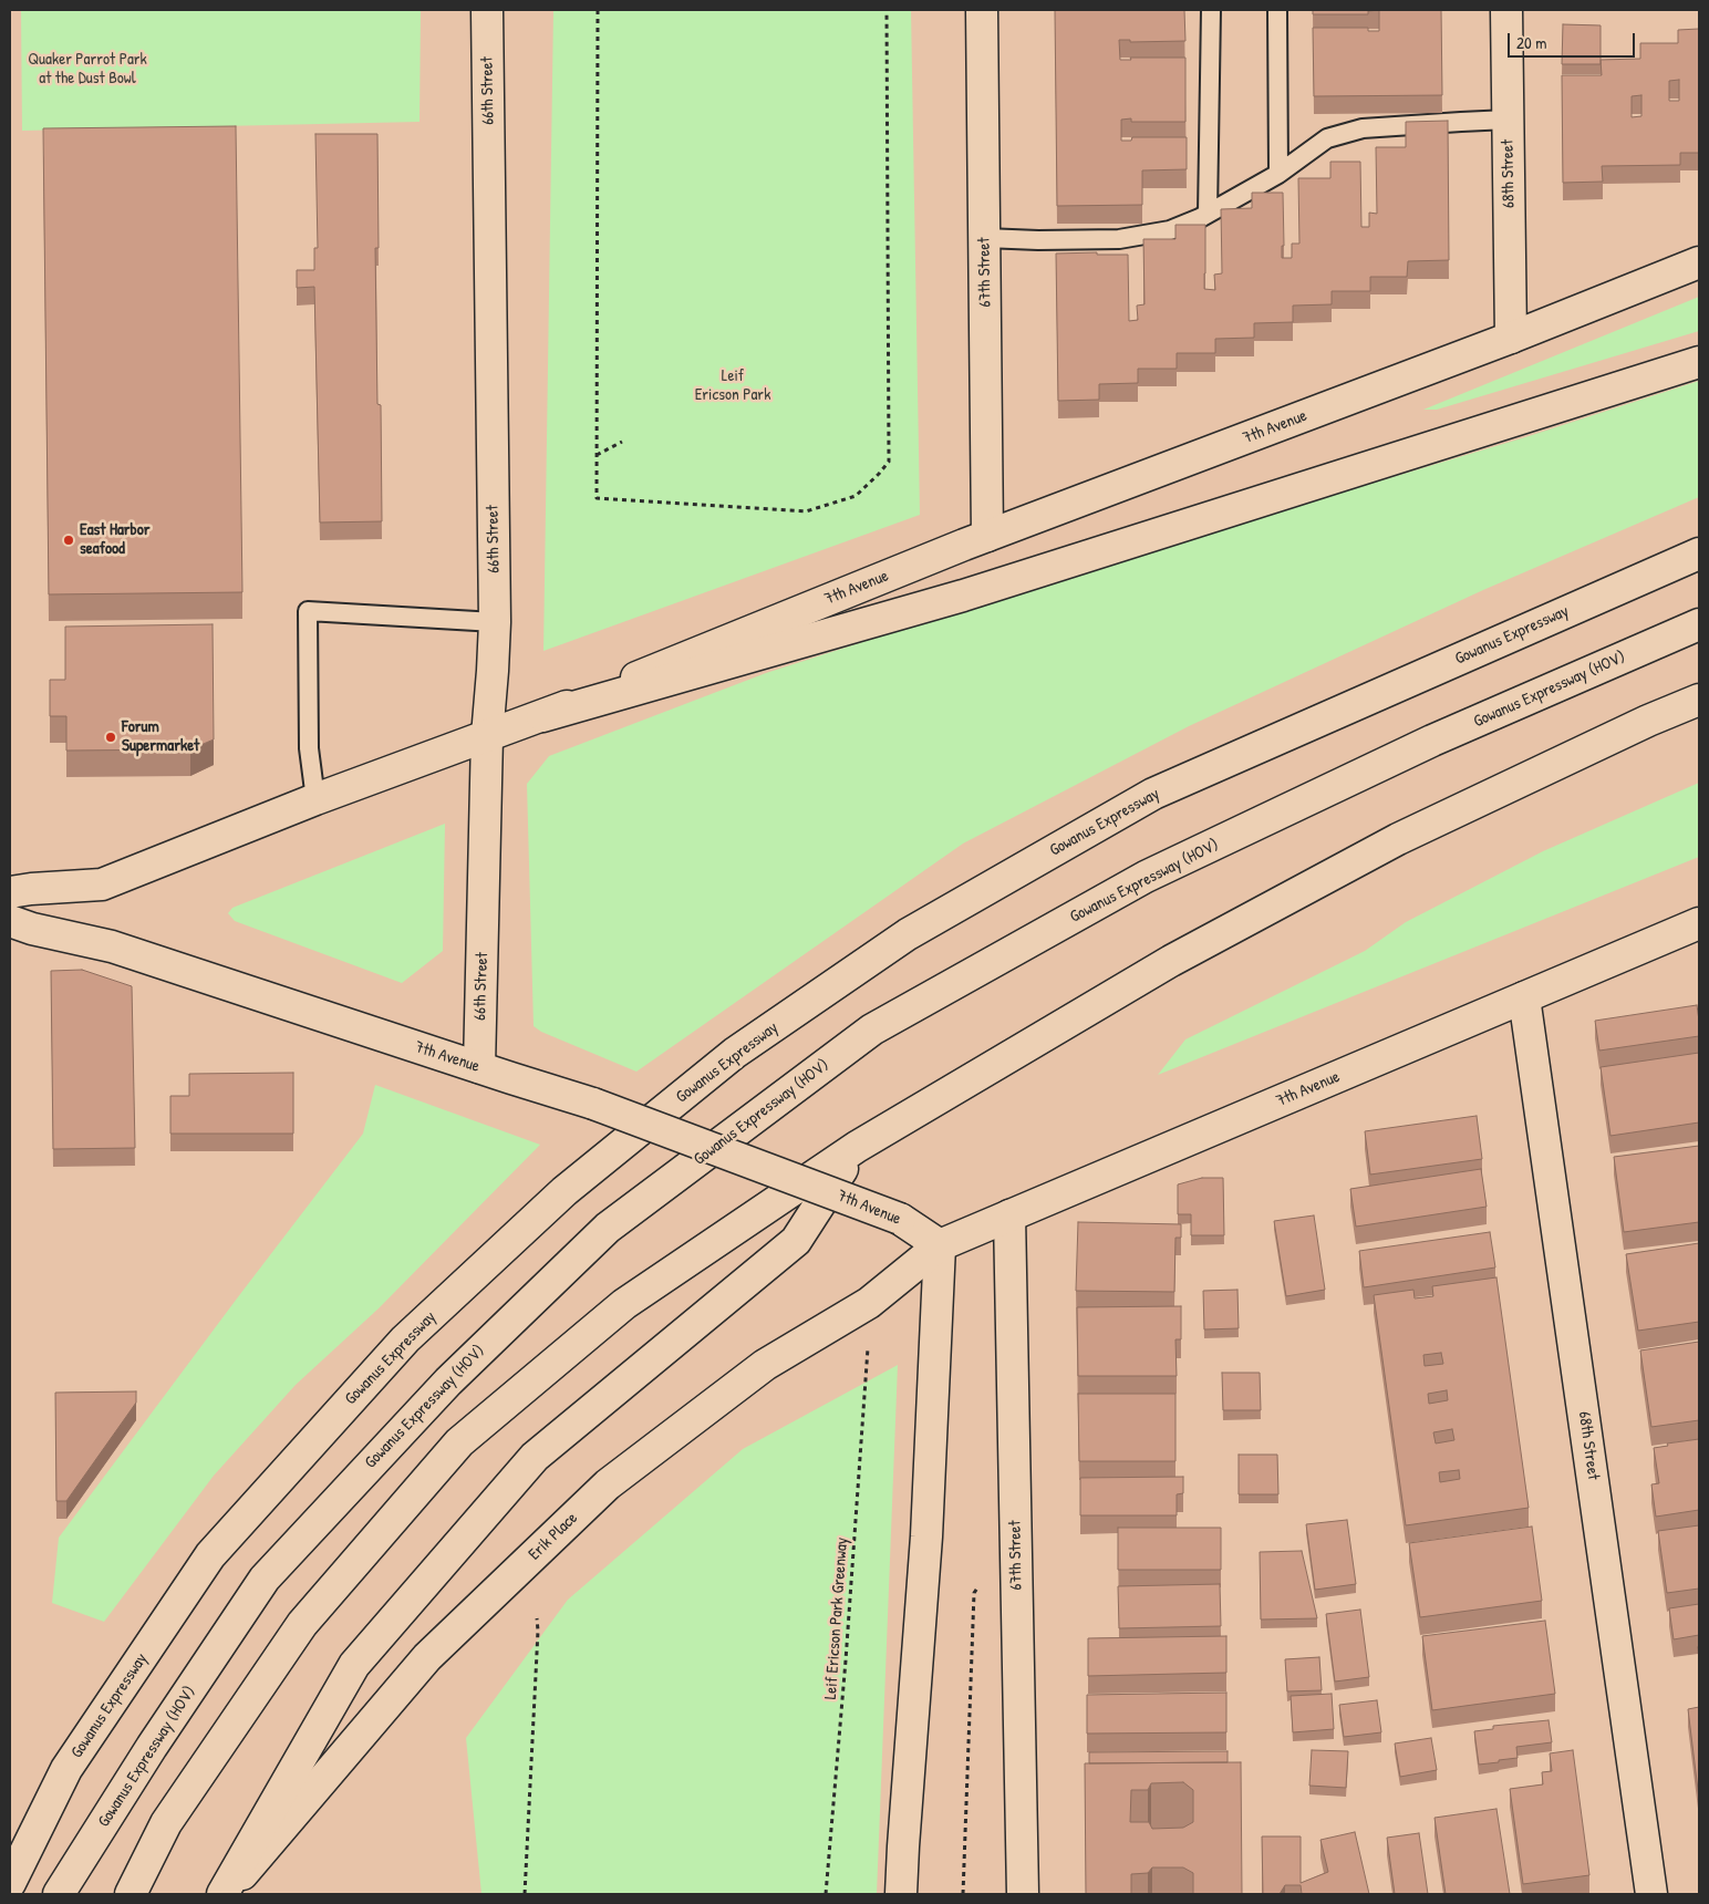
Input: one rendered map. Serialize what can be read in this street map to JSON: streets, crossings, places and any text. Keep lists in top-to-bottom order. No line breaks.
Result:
{"streets":{"main road":["66th Street","68th Street","67th Street","7th Avenue","Gowanus Expressway","Gowanus Expressway (HOV)","Erik Place"],"path":["Leif Ericson Park Greenway"]},"crossings":[["66th Street","7th Avenue"],["68th Street","7th Avenue"],["67th Street","7th Avenue"],["7th Avenue","Erik Place"]],"parks":["Quaker Parrot Park at the Dust Bowl","Leif Ericson Park"],"places":["East Harbor seafood","Forum Supermarket"],"scale_bar":"20 m"}
